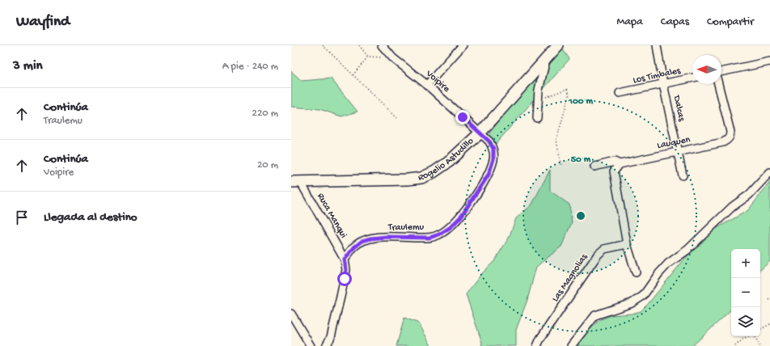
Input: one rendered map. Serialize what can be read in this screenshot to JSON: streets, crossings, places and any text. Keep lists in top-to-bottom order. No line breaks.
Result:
{"streets":{"street":["Los Timbales","Voipire","Dalcas","Lauquen","Rogelio Astudillo","Ruca Manqui","Traulemu","Las Magnolias"]},"crossings":[["Los Timbales","Dalcas"],["Voipire","Rogelio Astudillo"],["Voipire","Traulemu"],["Dalcas","Lauquen"],["Rogelio Astudillo","Ruca Manqui"],["Rogelio Astudillo","Traulemu"],["Ruca Manqui","Traulemu"]],"north":"left","page":{"header":"Wayfind","nav":["Mapa","Capas","Compartir"],"heading":["3 min","A pie · 240 m"],"list":[["Continúa","Traulemu","220 m"],["Continúa","Voipire","20 m"],"Llegada al destino"],"map_buttons":["+","−"]},"rings":["100 m","50 m"]}
